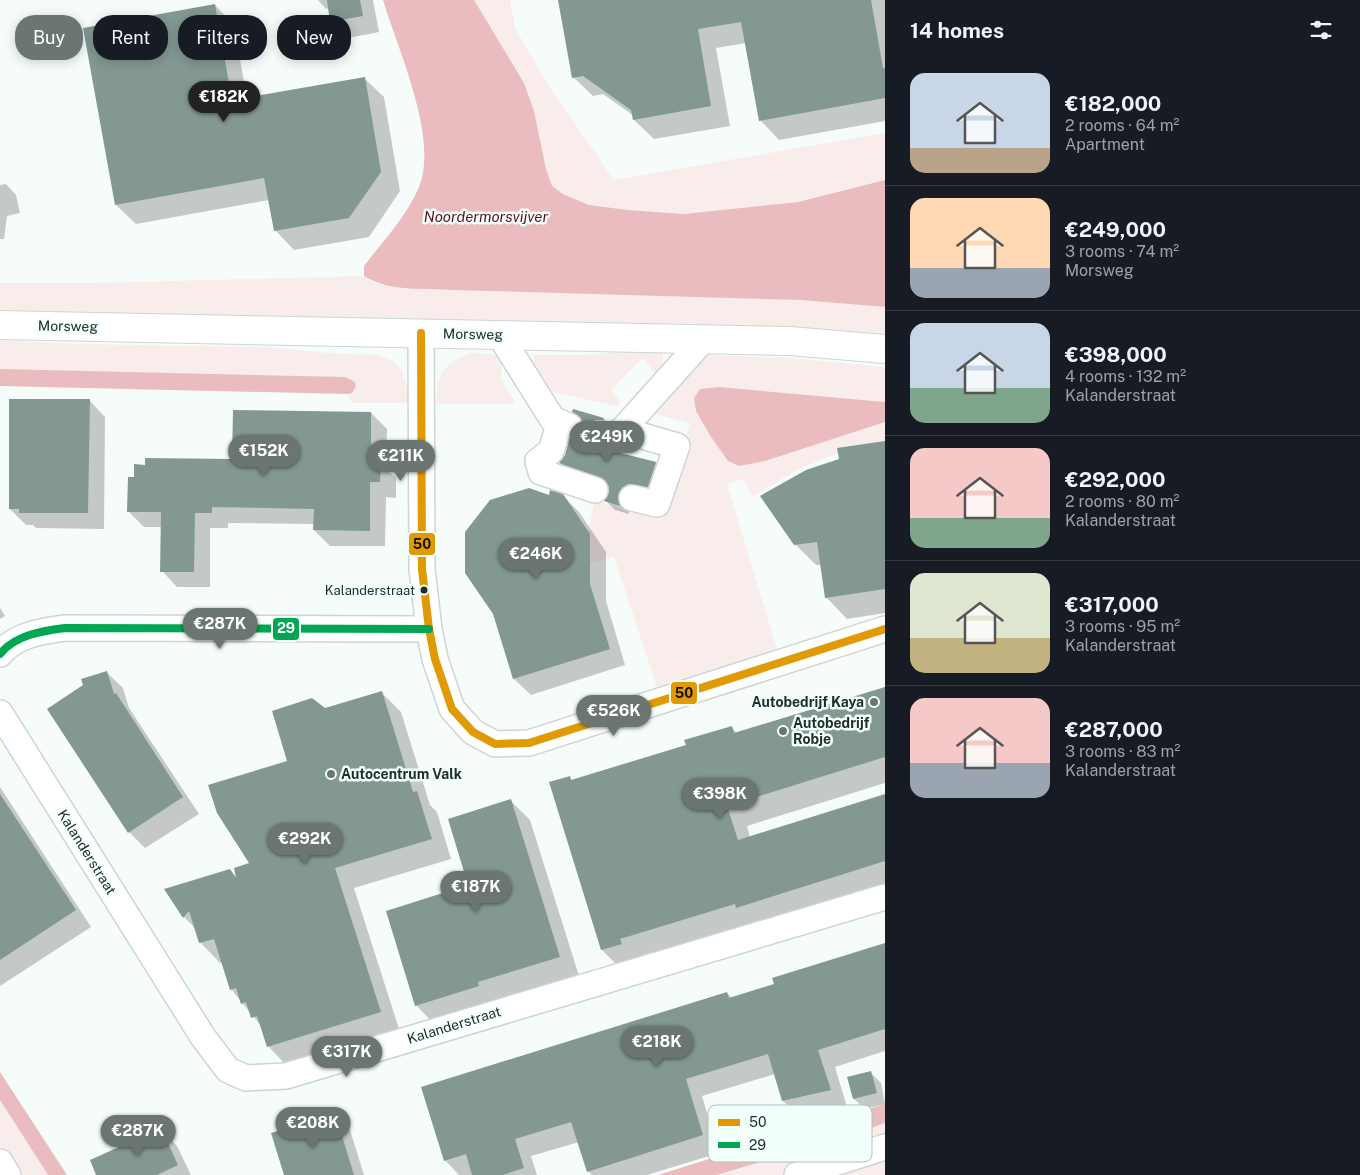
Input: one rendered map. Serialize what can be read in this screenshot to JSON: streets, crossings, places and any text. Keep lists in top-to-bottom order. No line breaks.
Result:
{"streets":{"main road":["Morsweg"],"street":["Kalanderstraat"]},"water":["Noordermorsvijver"],"places":["Kalanderstraat","Autobedrijf Kaya","Autobedrijf Robje","Autocentrum Valk"],"lines":["transit line 50","transit line 29"],"legend":["50","29"],"page":{"heading":"14 homes","chip":["Buy","Rent","Filters","New"],"list":[{"name":"€182,000","note":"2 rooms · 64 m² · Apartment"},{"name":"€249,000","note":"3 rooms · 74 m² · Morsweg"},{"name":"€398,000","note":"4 rooms · 132 m² · Kalanderstraat"},{"name":"€292,000","note":"2 rooms · 80 m² · Kalanderstraat"},{"name":"€317,000","note":"3 rooms · 95 m² · Kalanderstraat"},{"name":"€287,000","note":"3 rooms · 83 m² · Kalanderstraat"}],"price":["€182K","€249K","€152K","€211K","€246K","€287K","€526K","€398K","€292K","€187K","€218K","€317K","€208K","€287K"]}}
